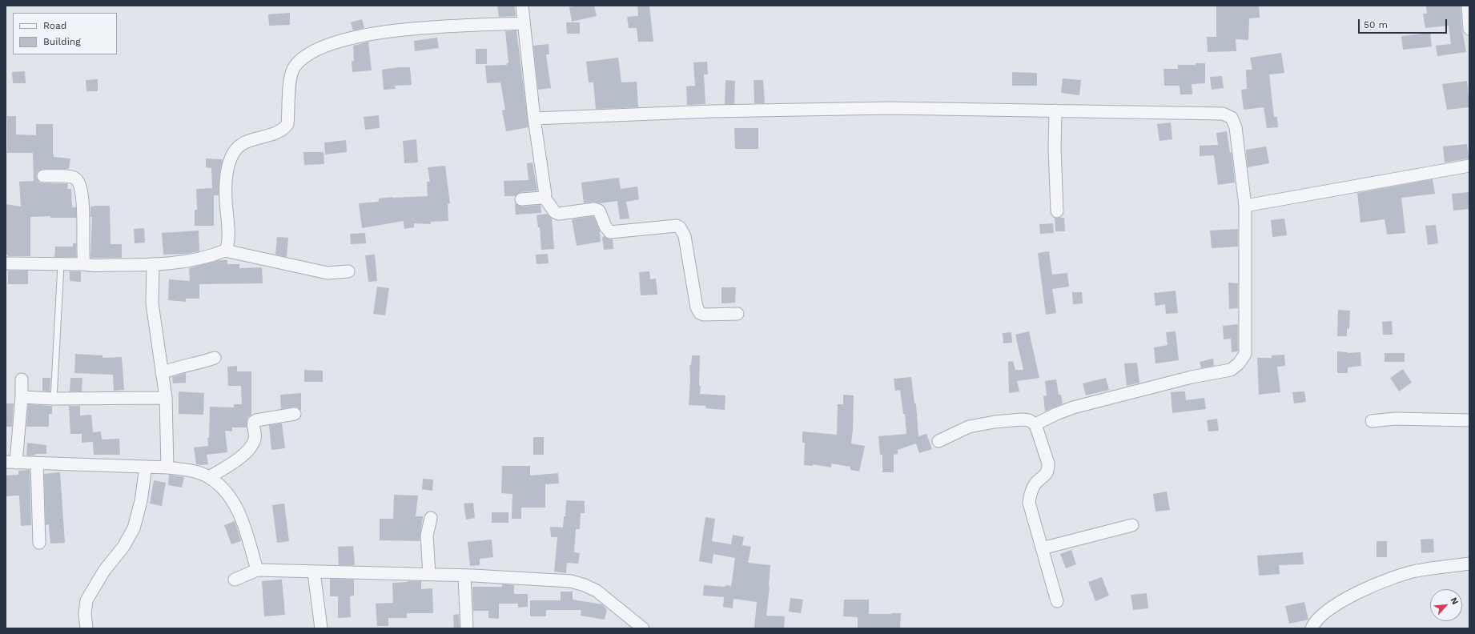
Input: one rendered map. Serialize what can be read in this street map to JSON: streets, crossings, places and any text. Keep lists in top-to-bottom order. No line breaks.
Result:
{"legend":["Road","Building"],"scale_bar":"50 m","north":"top right"}
